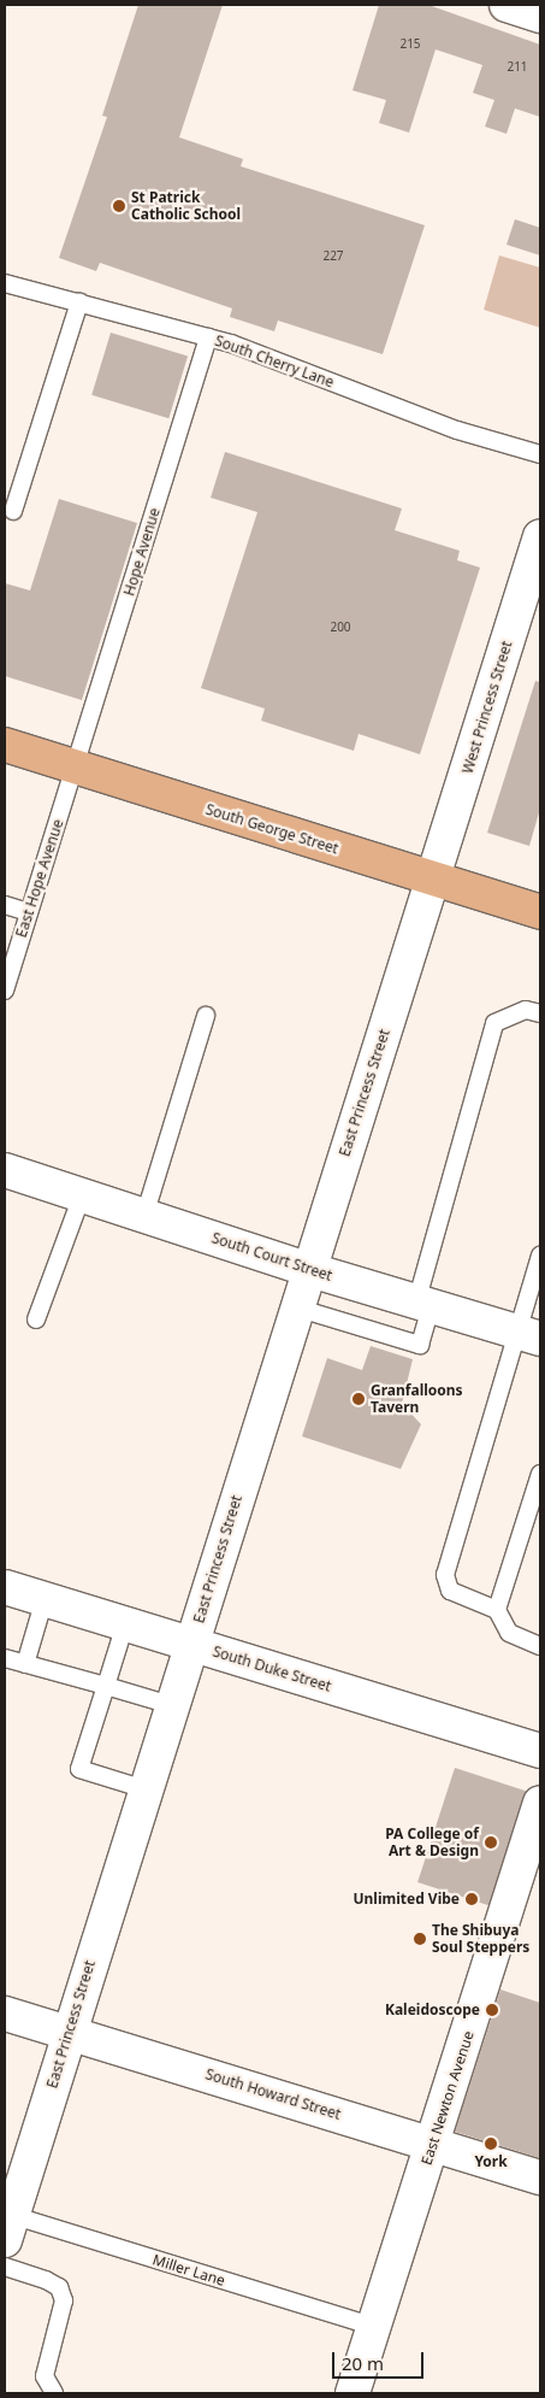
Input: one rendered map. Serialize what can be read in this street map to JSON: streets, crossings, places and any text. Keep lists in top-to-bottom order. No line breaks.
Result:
{"streets":{"main road":["South George Street"],"street":["West Princess Street","East Princess Street","South Court Street","South Duke Street","South Howard Street","East Newton Avenue"],"lane":["South Cherry Lane","Hope Avenue","East Hope Avenue","Miller Lane"]},"crossings":[["South Cherry Lane","Hope Avenue"],["Hope Avenue","South George Street"],["Hope Avenue","East Hope Avenue"],["West Princess Street","South George Street"],["West Princess Street","East Princess Street"],["South George Street","East Hope Avenue"],["South George Street","East Princess Street"],["East Princess Street","South Court Street"],["East Princess Street","South Duke Street"],["East Princess Street","South Howard Street"],["East Princess Street","Miller Lane"],["South Howard Street","East Newton Avenue"],["East Newton Avenue","Miller Lane"]],"places":["St Patrick Catholic School","Granfalloons Tavern","PA College of Art & Design","Unlimited Vibe","The Shibuya Soul Steppers","Kaleidoscope","York"],"house_numbers":["215","211","227","200"],"scale_bar":"20 m"}
